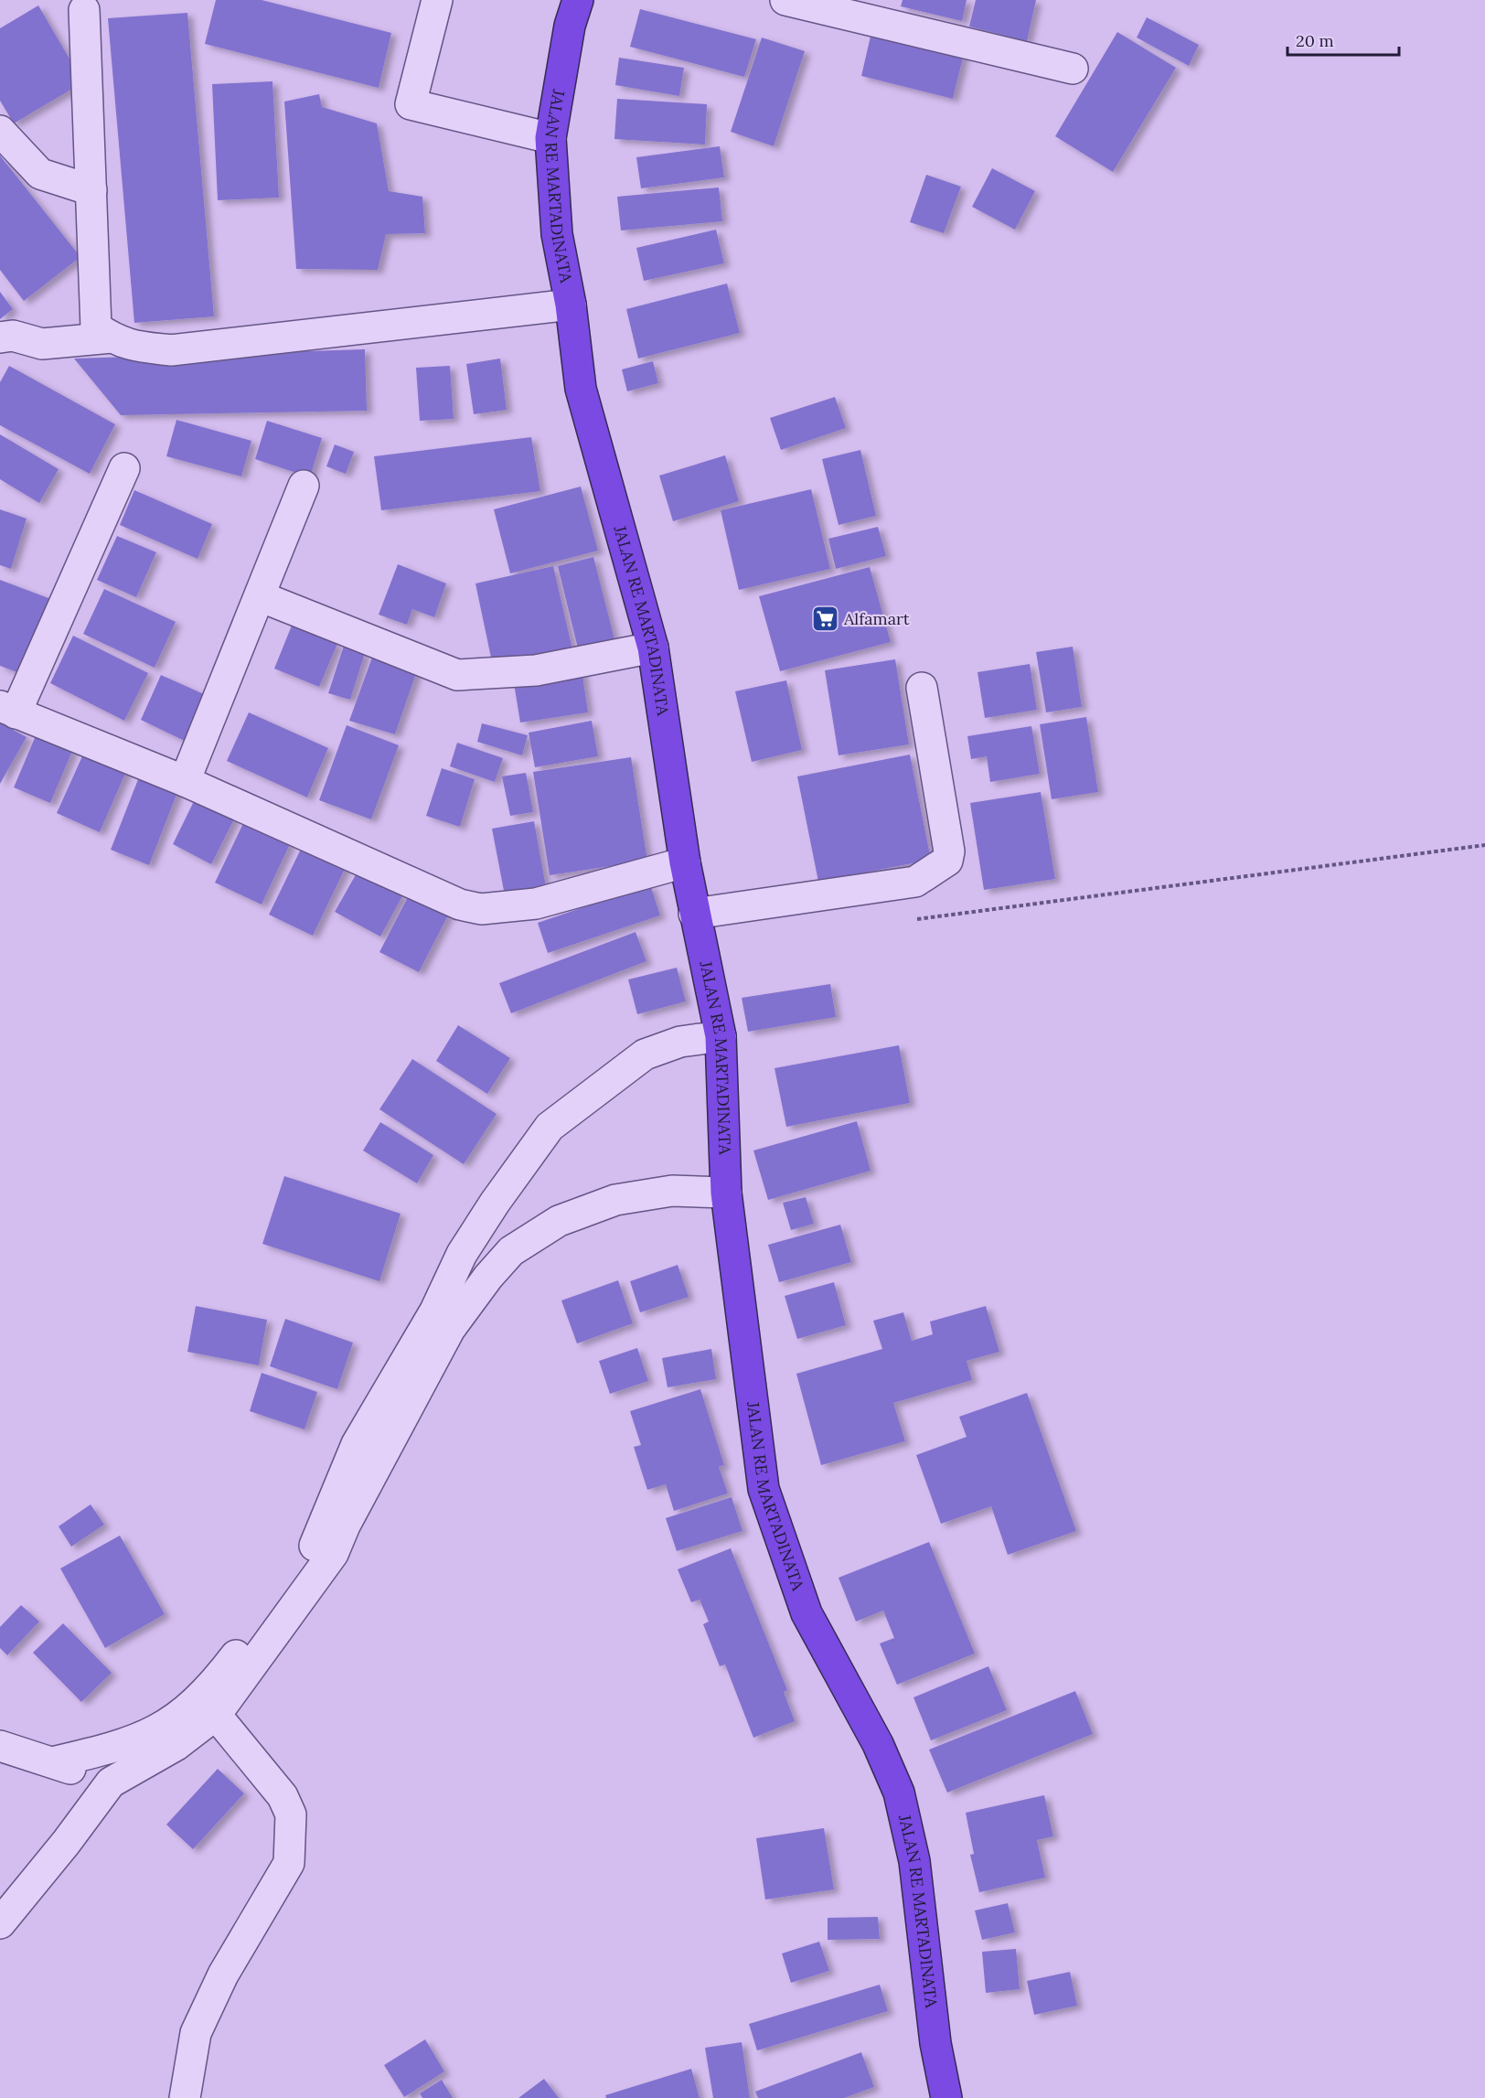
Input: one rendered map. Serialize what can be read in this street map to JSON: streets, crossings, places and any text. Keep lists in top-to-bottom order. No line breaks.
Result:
{"streets":{"highway":["JALAN RE MARTADINATA"]},"places":{"supermarket":["Alfamart"]},"scale_bar":"20 m"}
